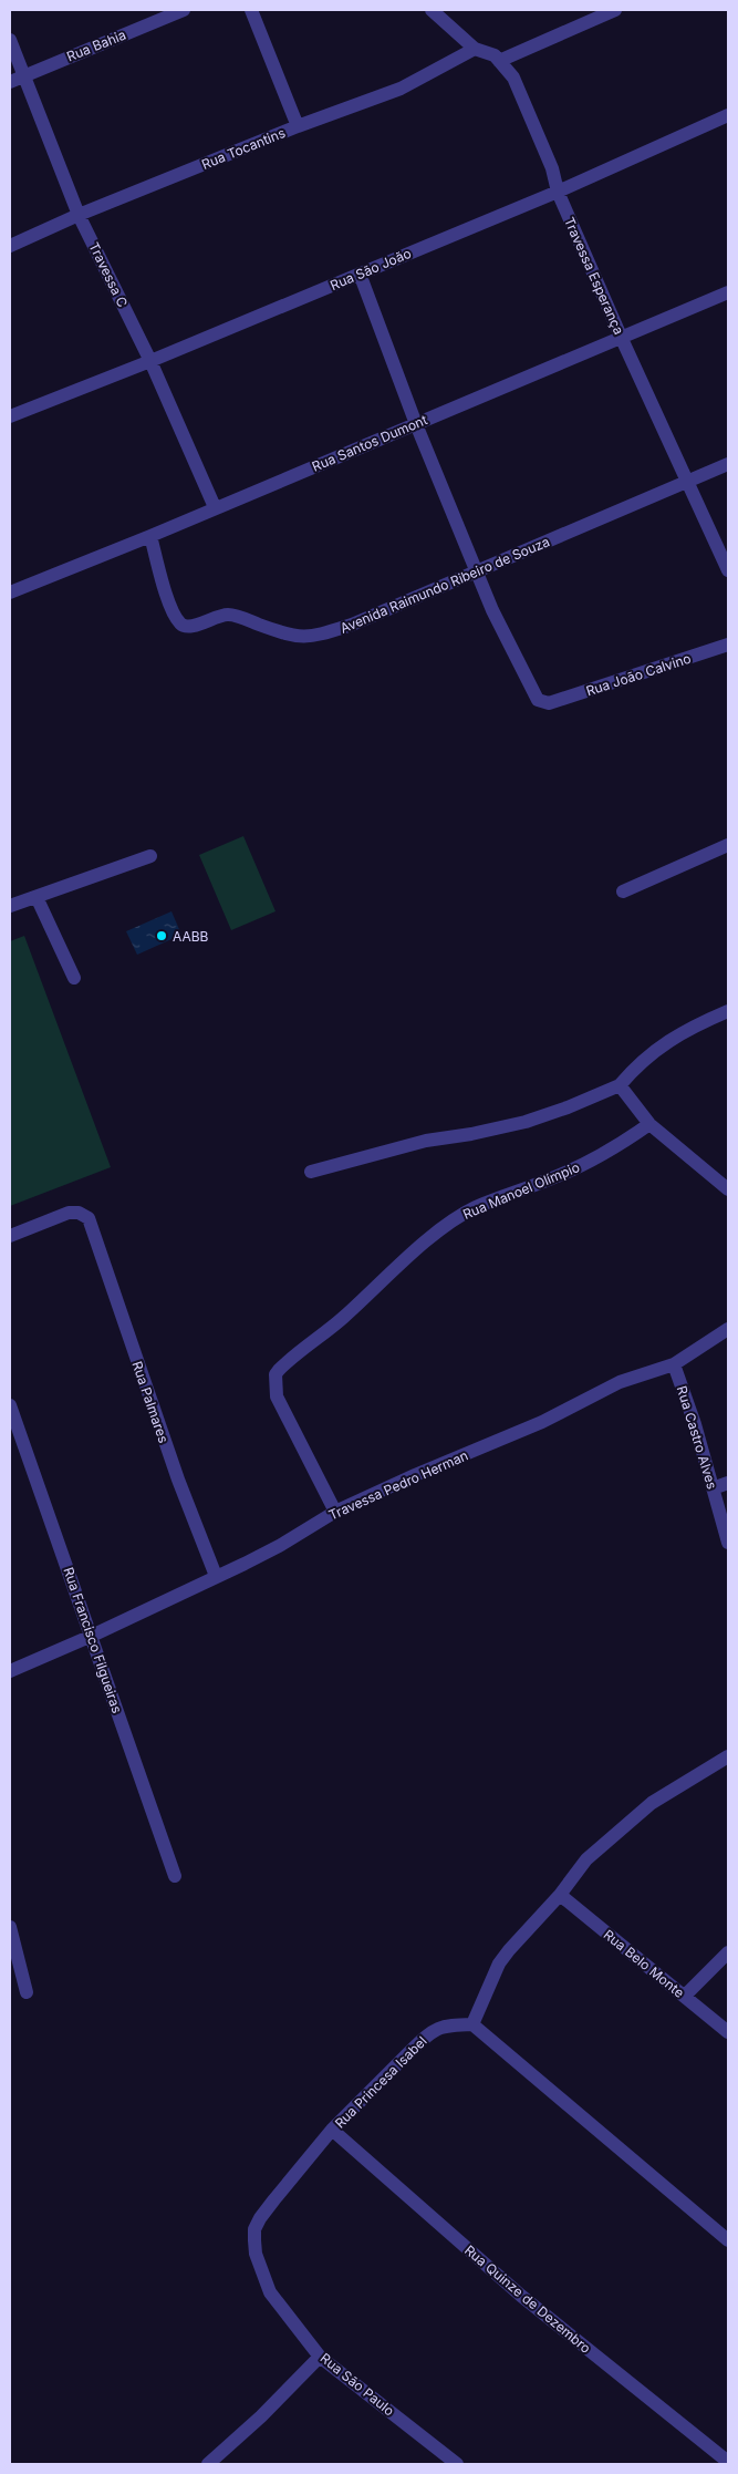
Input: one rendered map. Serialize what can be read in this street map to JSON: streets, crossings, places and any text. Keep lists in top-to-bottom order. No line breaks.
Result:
{"streets":{"street":["Rua Bahia","Rua Tocantins","Rua São João","Travessa C","Travessa Esperança","Rua Santos Dumont","Avenida Raimundo Ribeiro de Souza","Rua João Calvino","Rua Manoel Olímpio","Rua Palmares","Rua Castro Alves","Travessa Pedro Herman","Rua Francisco Filgueiras","Rua Belo Monte","Rua Princesa Isabel","Rua Quinze de Dezembro","Rua São Paulo"]},"crossings":[["Rua Bahia","Travessa C"],["Rua Tocantins","Travessa C"],["Rua Tocantins","Travessa Esperança"],["Rua São João","Travessa C"],["Rua São João","Travessa Esperança"],["Travessa C","Rua Santos Dumont"],["Travessa Esperança","Rua Santos Dumont"],["Travessa Esperança","Avenida Raimundo Ribeiro de Souza"],["Rua Santos Dumont","Avenida Raimundo Ribeiro de Souza"],["Avenida Raimundo Ribeiro de Souza","Rua João Calvino"],["Rua Manoel Olímpio","Travessa Pedro Herman"],["Rua Palmares","Travessa Pedro Herman"],["Rua Castro Alves","Travessa Pedro Herman"],["Travessa Pedro Herman","Rua Francisco Filgueiras"],["Rua Princesa Isabel","Rua Quinze de Dezembro"],["Rua Princesa Isabel","Rua São Paulo"]],"places":["AABB"]}
